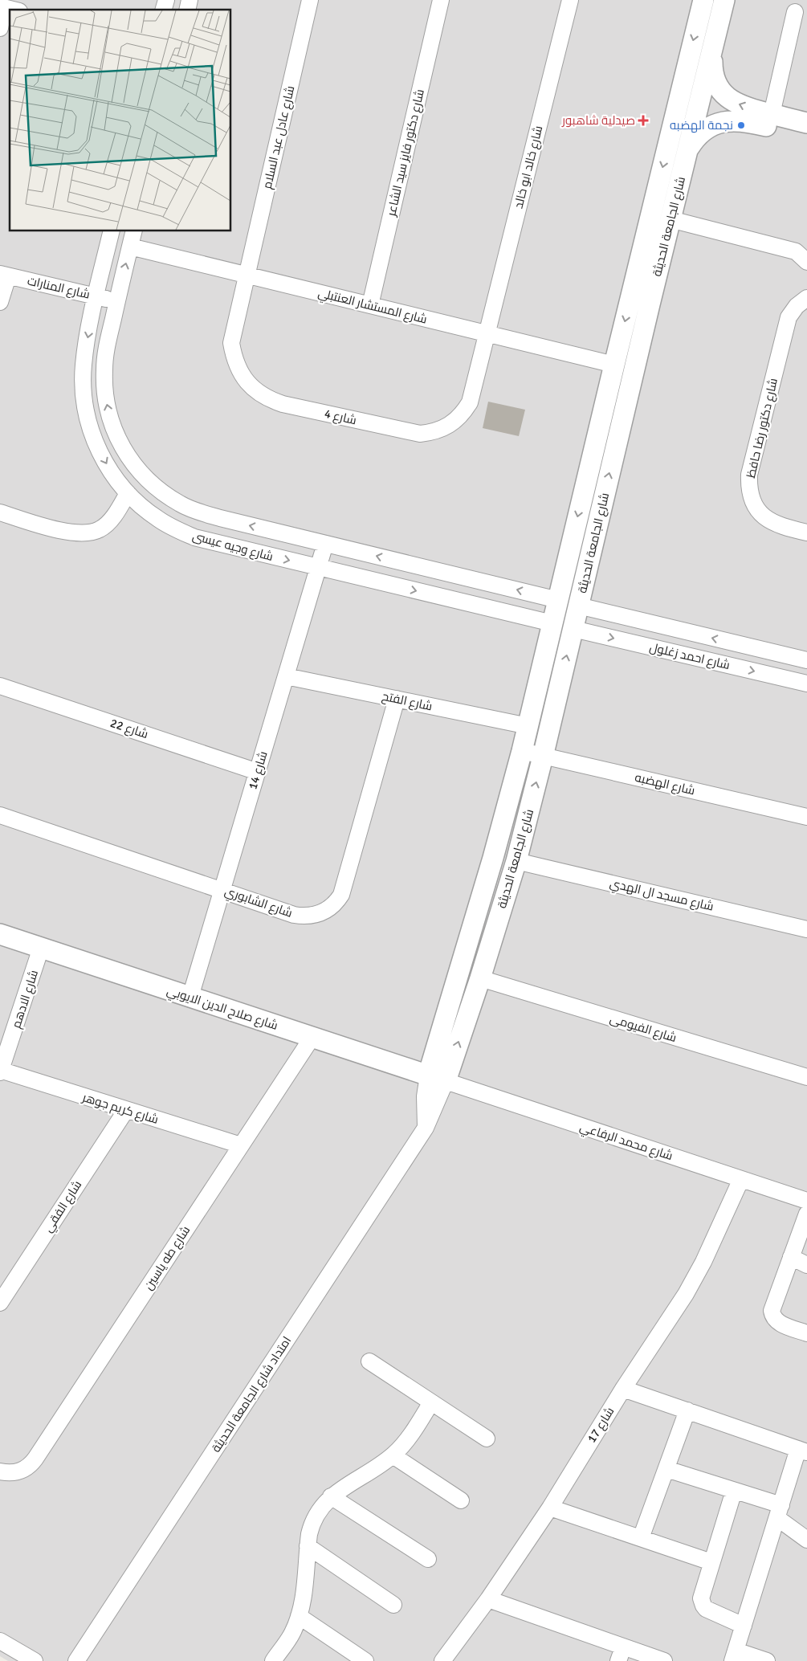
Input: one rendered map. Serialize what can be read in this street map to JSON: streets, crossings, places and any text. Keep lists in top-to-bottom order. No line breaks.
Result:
{"streets":{"street":["شارع عادل عبد السلام","شارع دكتور فايز سيد الشاعر","شارع خالد ابو خالد","شارع الجامعة الحديثة","شارع المنارات","شارع المستشار العنتبلي","شارع 4","شارع دكتور رضا حافظ","شارع وجيه عيسى","شارع احمد زغلول","شارع الفتح","شارع 22","شارع 14","شارع الهضبه","شارع مسجد ال الهدي","شارع الشابوري","شارع الادهم","شارع صلاح الدين الايوبي","شارع الفيومى","شارع كريم جوهر","شارع محمد الرفاعي","شارع الفقي","شارع طه ياسين","امتداد شارع الجامعة الحديثة","شارع 17"]},"crossings":[["شارع عادل عبد السلام","شارع المستشار العنتبلي"],["شارع عادل عبد السلام","شارع 4"],["شارع دكتور فايز سيد الشاعر","شارع المستشار العنتبلي"],["شارع خالد ابو خالد","شارع المستشار العنتبلي"],["شارع خالد ابو خالد","شارع 4"],["شارع الجامعة الحديثة","شارع المستشار العنتبلي"],["شارع الجامعة الحديثة","شارع وجيه عيسى"],["شارع الجامعة الحديثة","شارع احمد زغلول"],["شارع الجامعة الحديثة","شارع الفتح"],["شارع الجامعة الحديثة","شارع الهضبه"],["شارع الجامعة الحديثة","شارع مسجد ال الهدي"],["شارع الجامعة الحديثة","شارع صلاح الدين الايوبي"],["شارع الجامعة الحديثة","شارع الفيومى"],["شارع الجامعة الحديثة","شارع محمد الرفاعي"],["شارع الجامعة الحديثة","امتداد شارع الجامعة الحديثة"],["شارع المنارات","شارع وجيه عيسى"],["شارع المستشار العنتبلي","شارع 4"],["شارع المستشار العنتبلي","شارع وجيه عيسى"],["شارع وجيه عيسى","شارع 14"],["شارع الفتح","شارع 14"],["شارع الفتح","شارع الشابوري"],["شارع 22","شارع 14"],["شارع 14","شارع الشابوري"],["شارع 14","شارع صلاح الدين الايوبي"],["شارع الادهم","شارع صلاح الدين الايوبي"],["شارع الادهم","شارع كريم جوهر"],["شارع صلاح الدين الايوبي","شارع محمد الرفاعي"],["شارع صلاح الدين الايوبي","شارع طه ياسين"],["شارع صلاح الدين الايوبي","امتداد شارع الجامعة الحديثة"],["شارع كريم جوهر","شارع الفقي"],["شارع كريم جوهر","شارع طه ياسين"],["شارع محمد الرفاعي","امتداد شارع الجامعة الحديثة"],["شارع محمد الرفاعي","شارع 17"]],"places":{"health":["صيدلية شاهبور"],"other":["نجمة الهضبه"]}}
